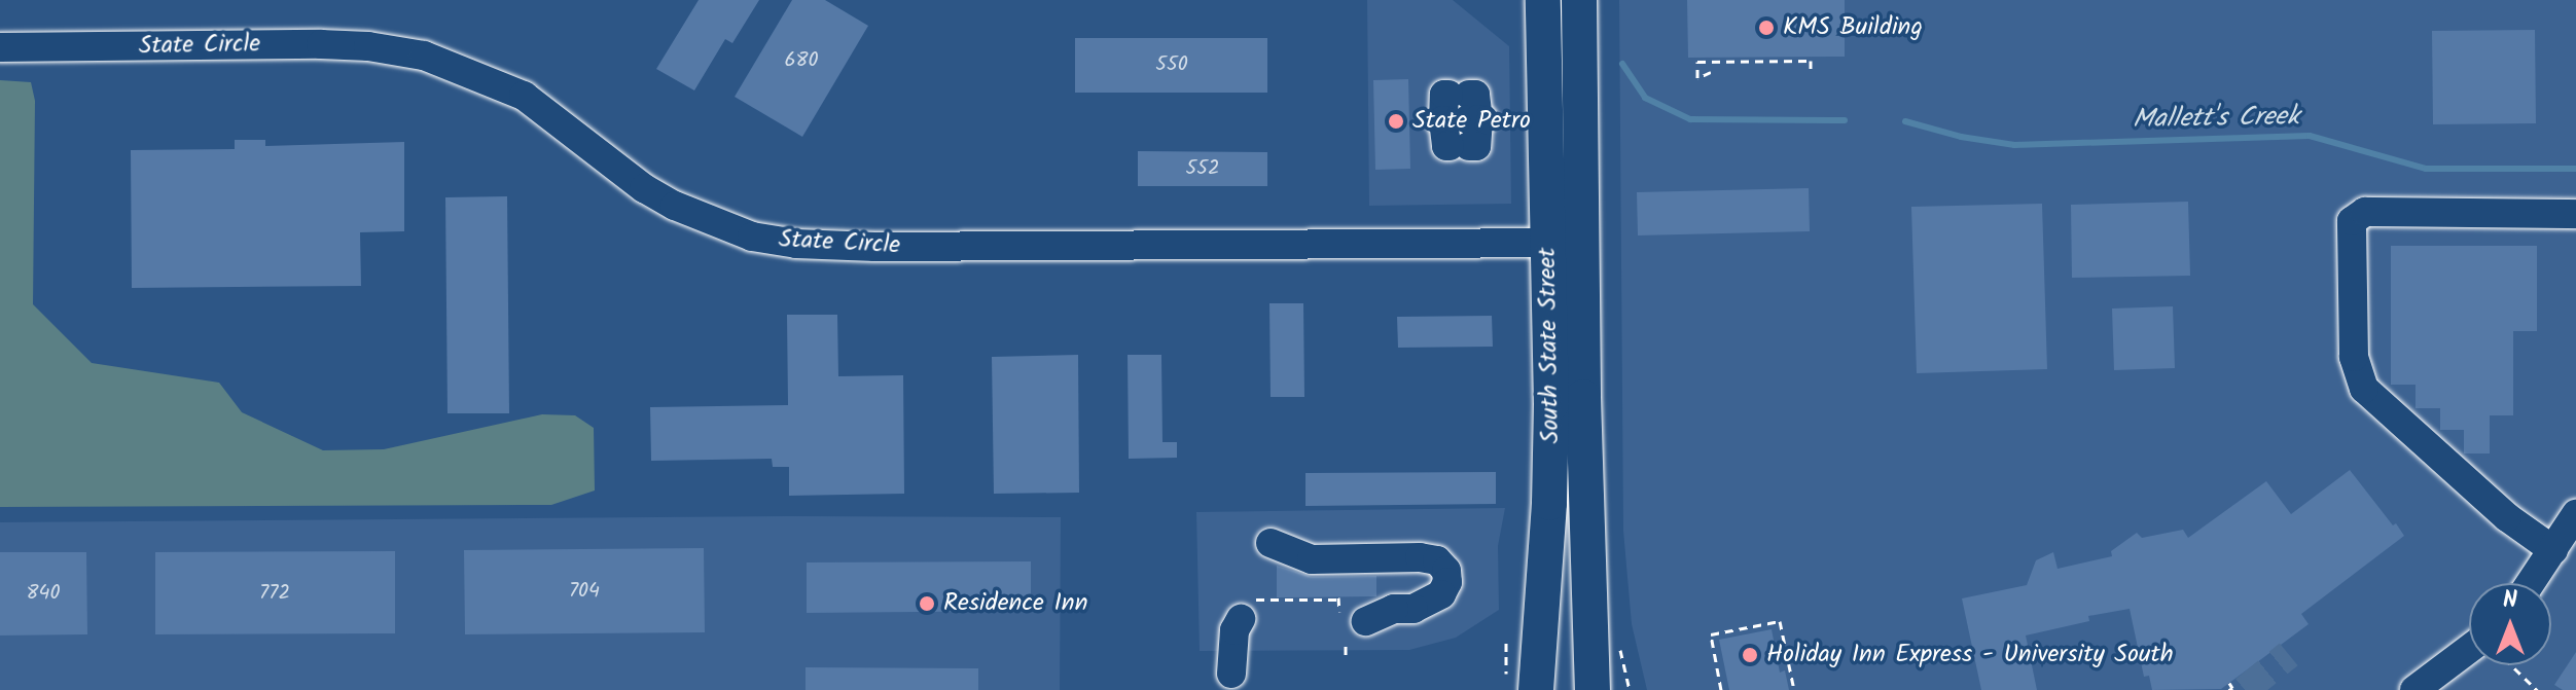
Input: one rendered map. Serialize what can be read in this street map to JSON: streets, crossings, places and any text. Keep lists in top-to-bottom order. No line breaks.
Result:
{"streets":{"main road":["South State Street"],"street":["State Circle"]},"crossings":[["State Circle","South State Street"]],"water":["Mallett's Creek"],"places":["KMS Building","State Petro","Residence Inn","Holiday Inn Express - University South"],"house_numbers":["680","550","552","704","840","772"],"north":"top"}
